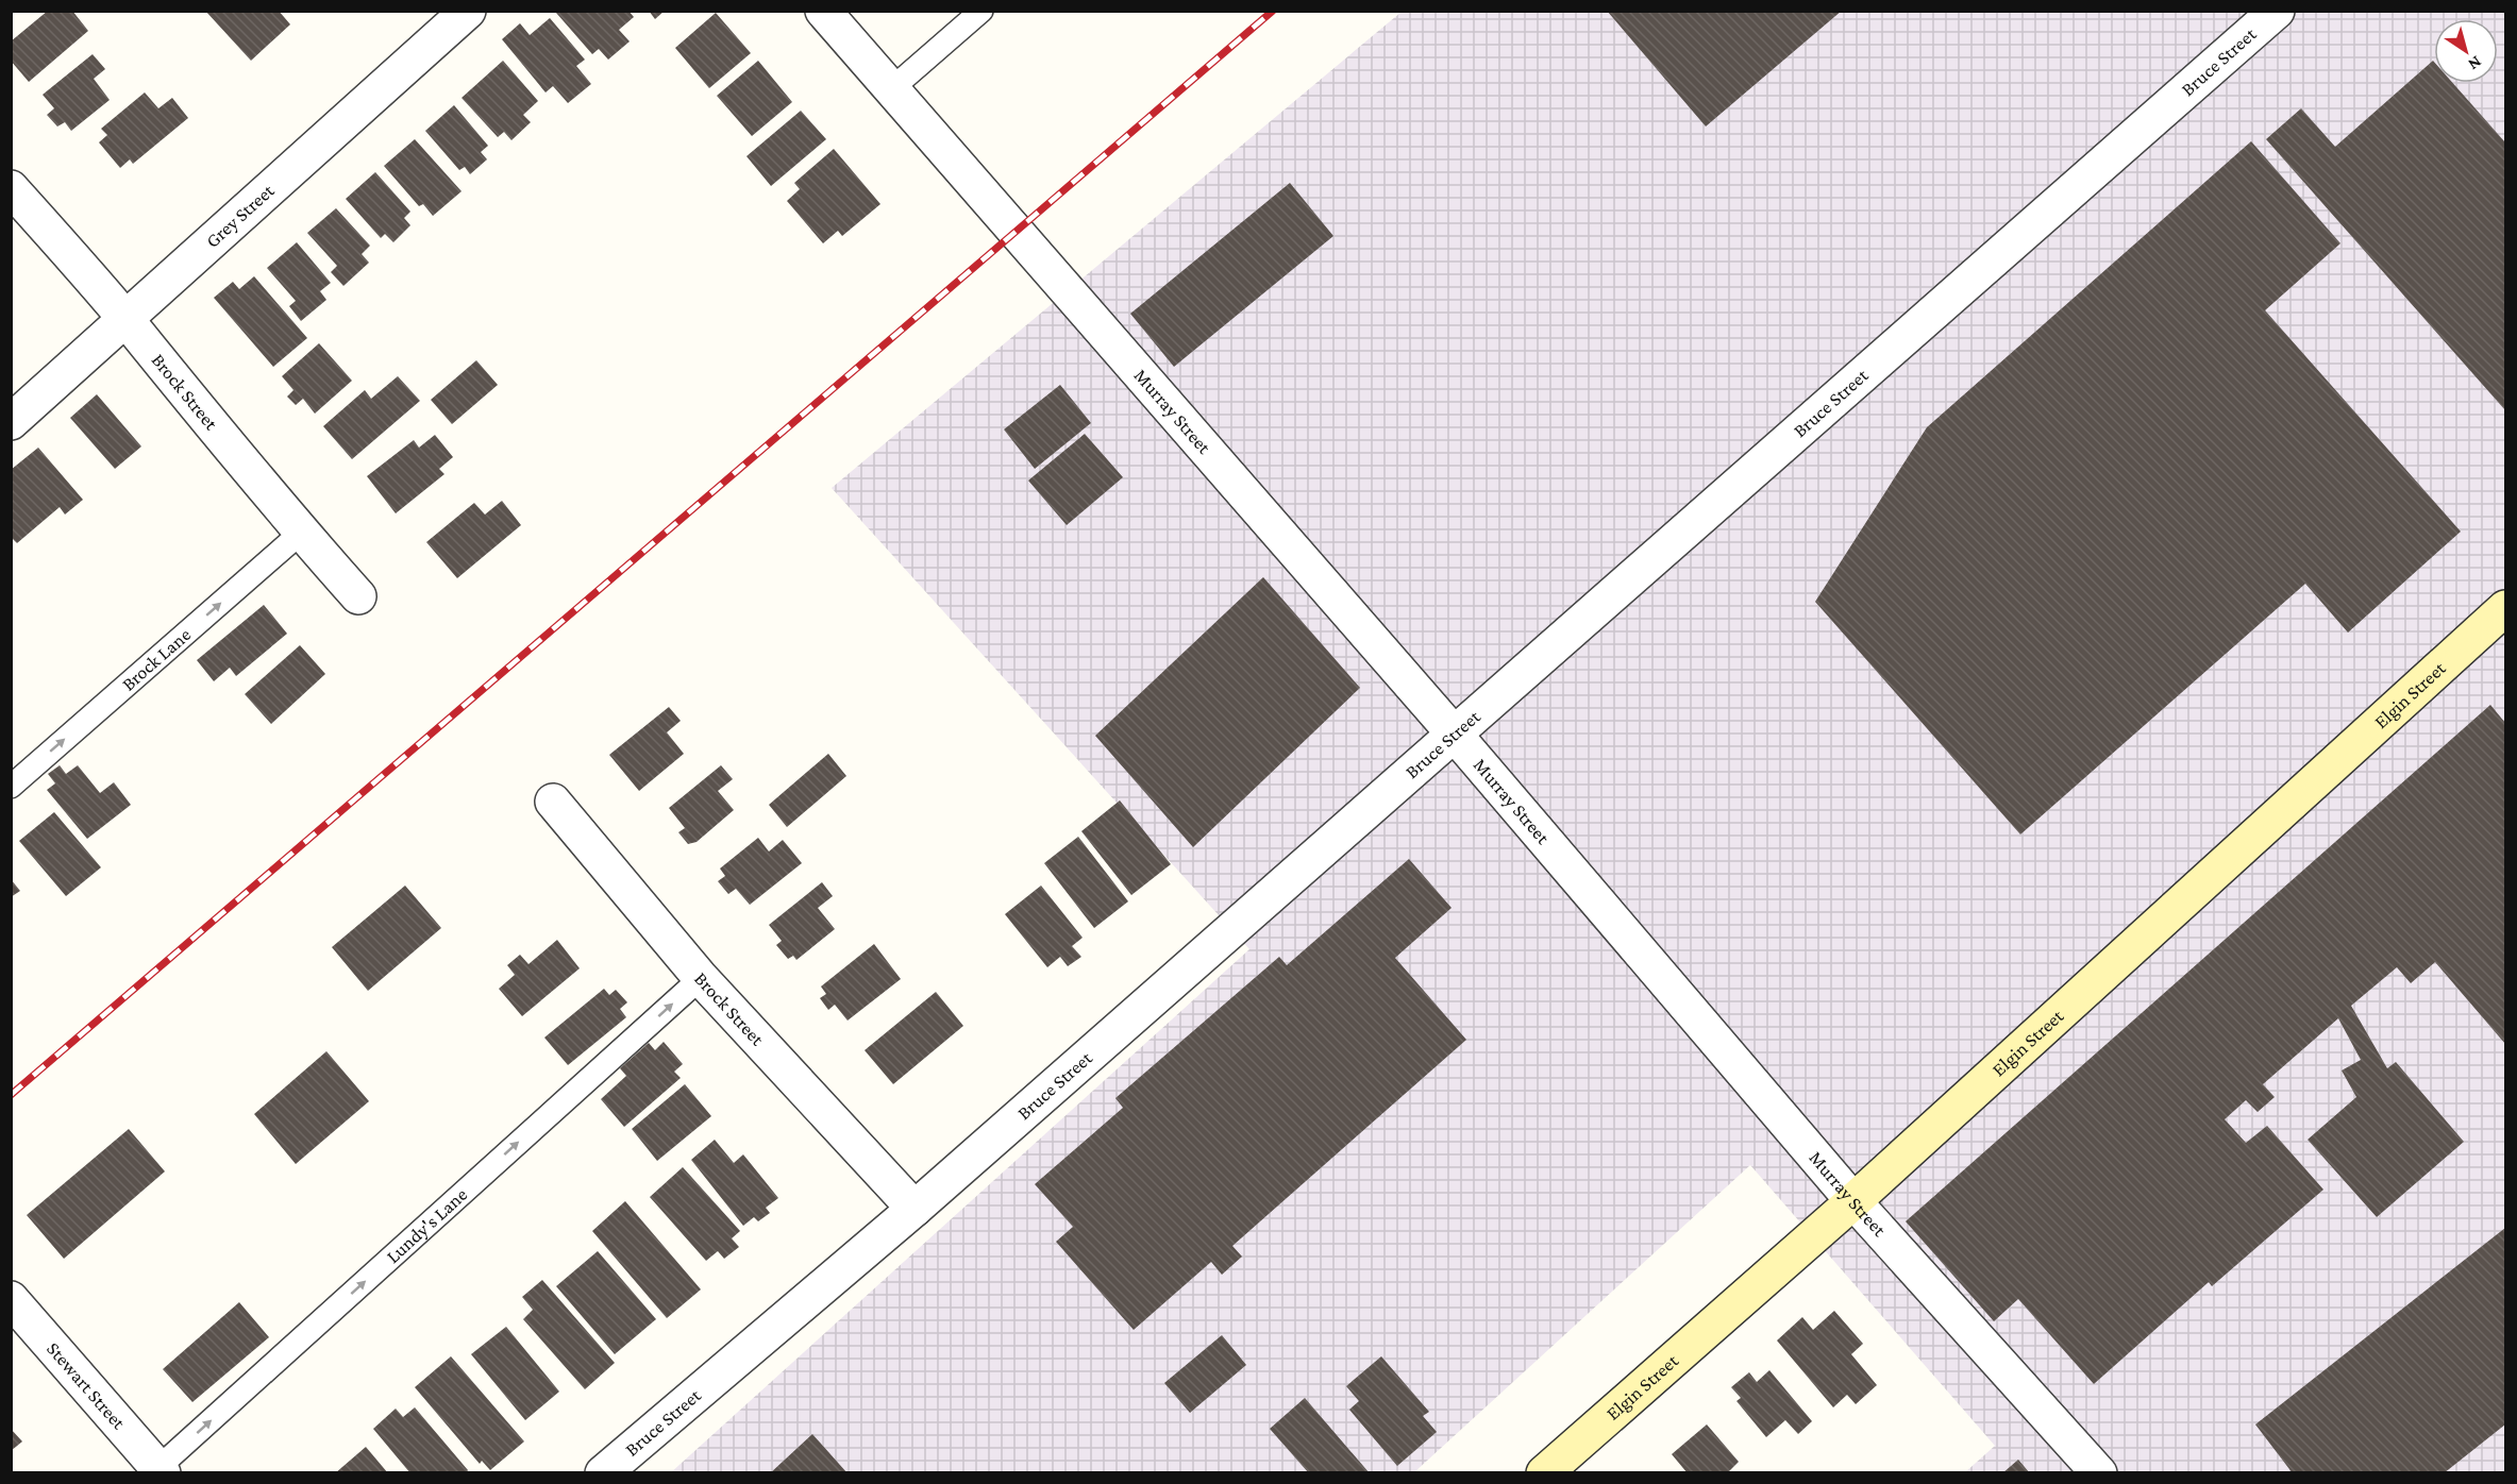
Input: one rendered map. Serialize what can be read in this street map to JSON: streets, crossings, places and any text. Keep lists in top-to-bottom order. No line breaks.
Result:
{"streets":{"main road":["Elgin Street"],"street":["Bruce Street","Grey Street","Brock Street","Murray Street","Stewart Street"],"lane":["Brock Lane","Lundy's Lane"]},"crossings":[["Bruce Street","Brock Street"],["Bruce Street","Murray Street"],["Grey Street","Brock Street"],["Brock Street","Brock Lane"],["Brock Street","Lundy's Lane"],["Murray Street","Elgin Street"],["Lundy's Lane","Stewart Street"]],"one_way":["Brock Lane","Lundy's Lane"],"north":"bottom right"}
